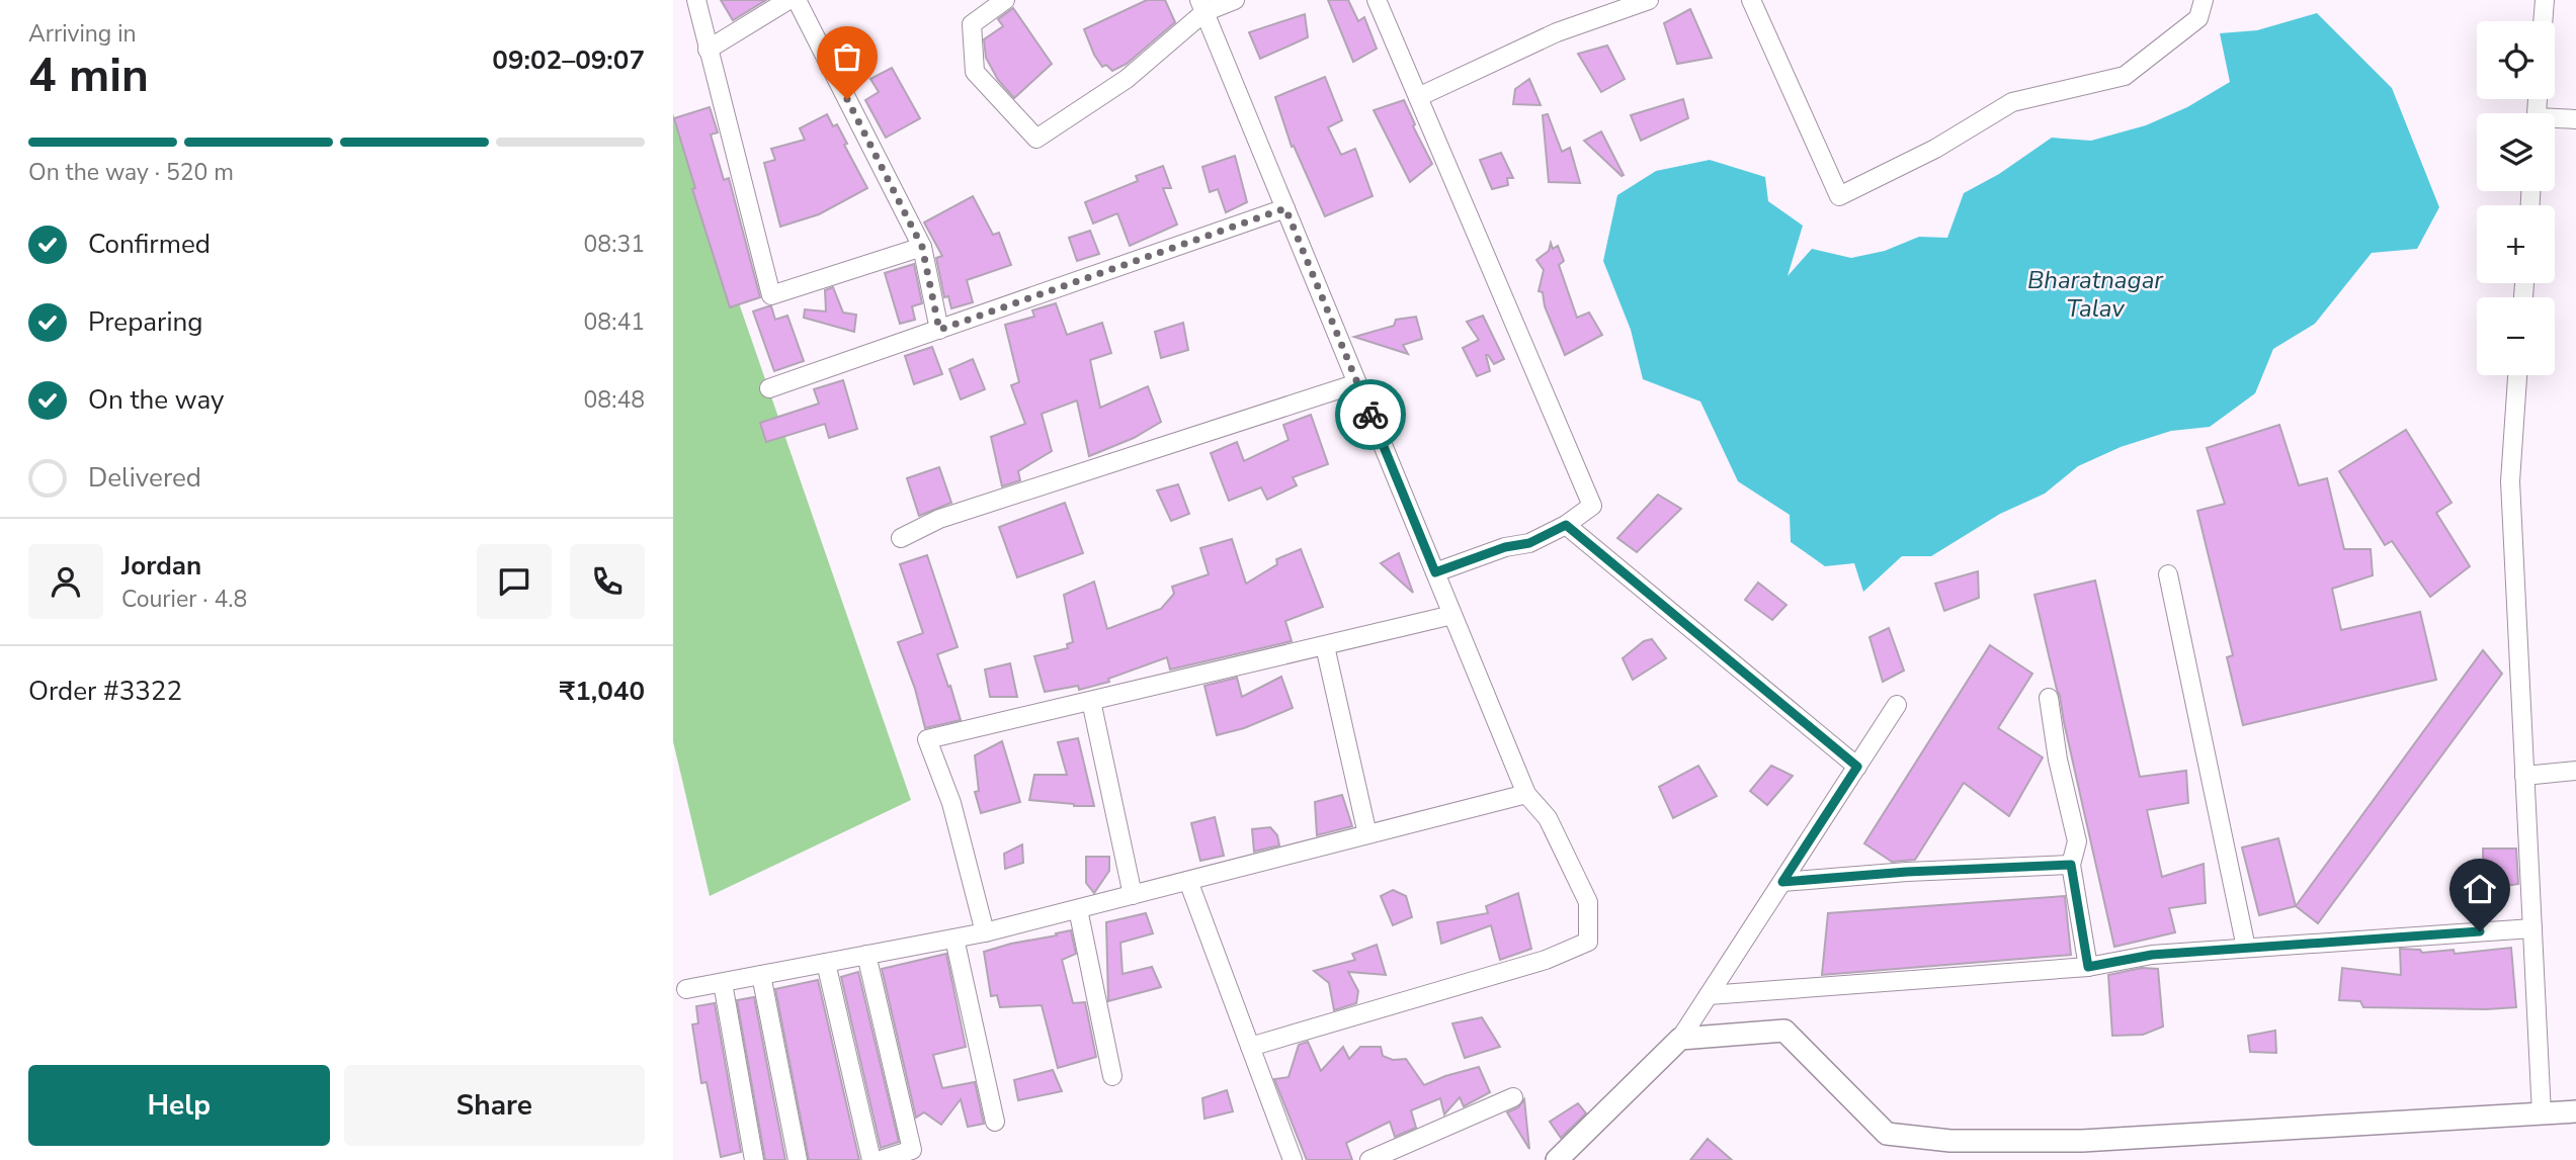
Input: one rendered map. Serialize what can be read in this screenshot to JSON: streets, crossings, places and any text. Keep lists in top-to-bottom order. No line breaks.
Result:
{"water":["Bharatnagar Talav"],"page":{"heading":["4 min","Arriving in","09:02–09:07"],"panel":["Jordan","Courier · 4.8","Order #3322","₹1,040"],"map_buttons":["+","−"],"bar":"On the way · 520 m","list":[["Confirmed","08:31"],["Preparing","08:41"],["On the way","08:48"],"Delivered"],"buttons":["Help","Share"]}}
